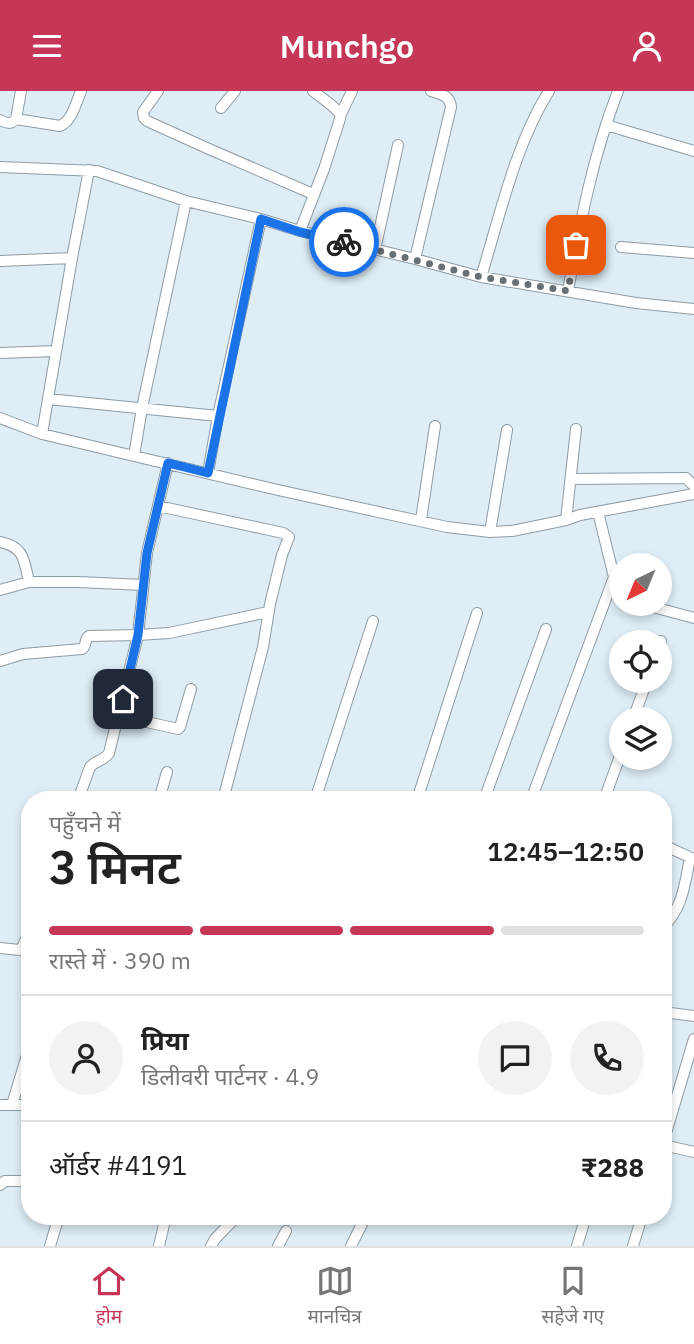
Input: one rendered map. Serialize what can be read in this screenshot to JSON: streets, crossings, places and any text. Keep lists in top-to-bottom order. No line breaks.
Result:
{"north":"bottom left","page":{"header":"Munchgo","heading":["3 मिनट","पहुँचने में","12:45–12:50"],"panel":["प्रिया","डिलीवरी पार्टनर · 4.9","ऑर्डर #4191","₹288"],"bar":"रास्ते में · 390 m","tabs":["होम","मानचित्र","सहेजे गए"]}}
